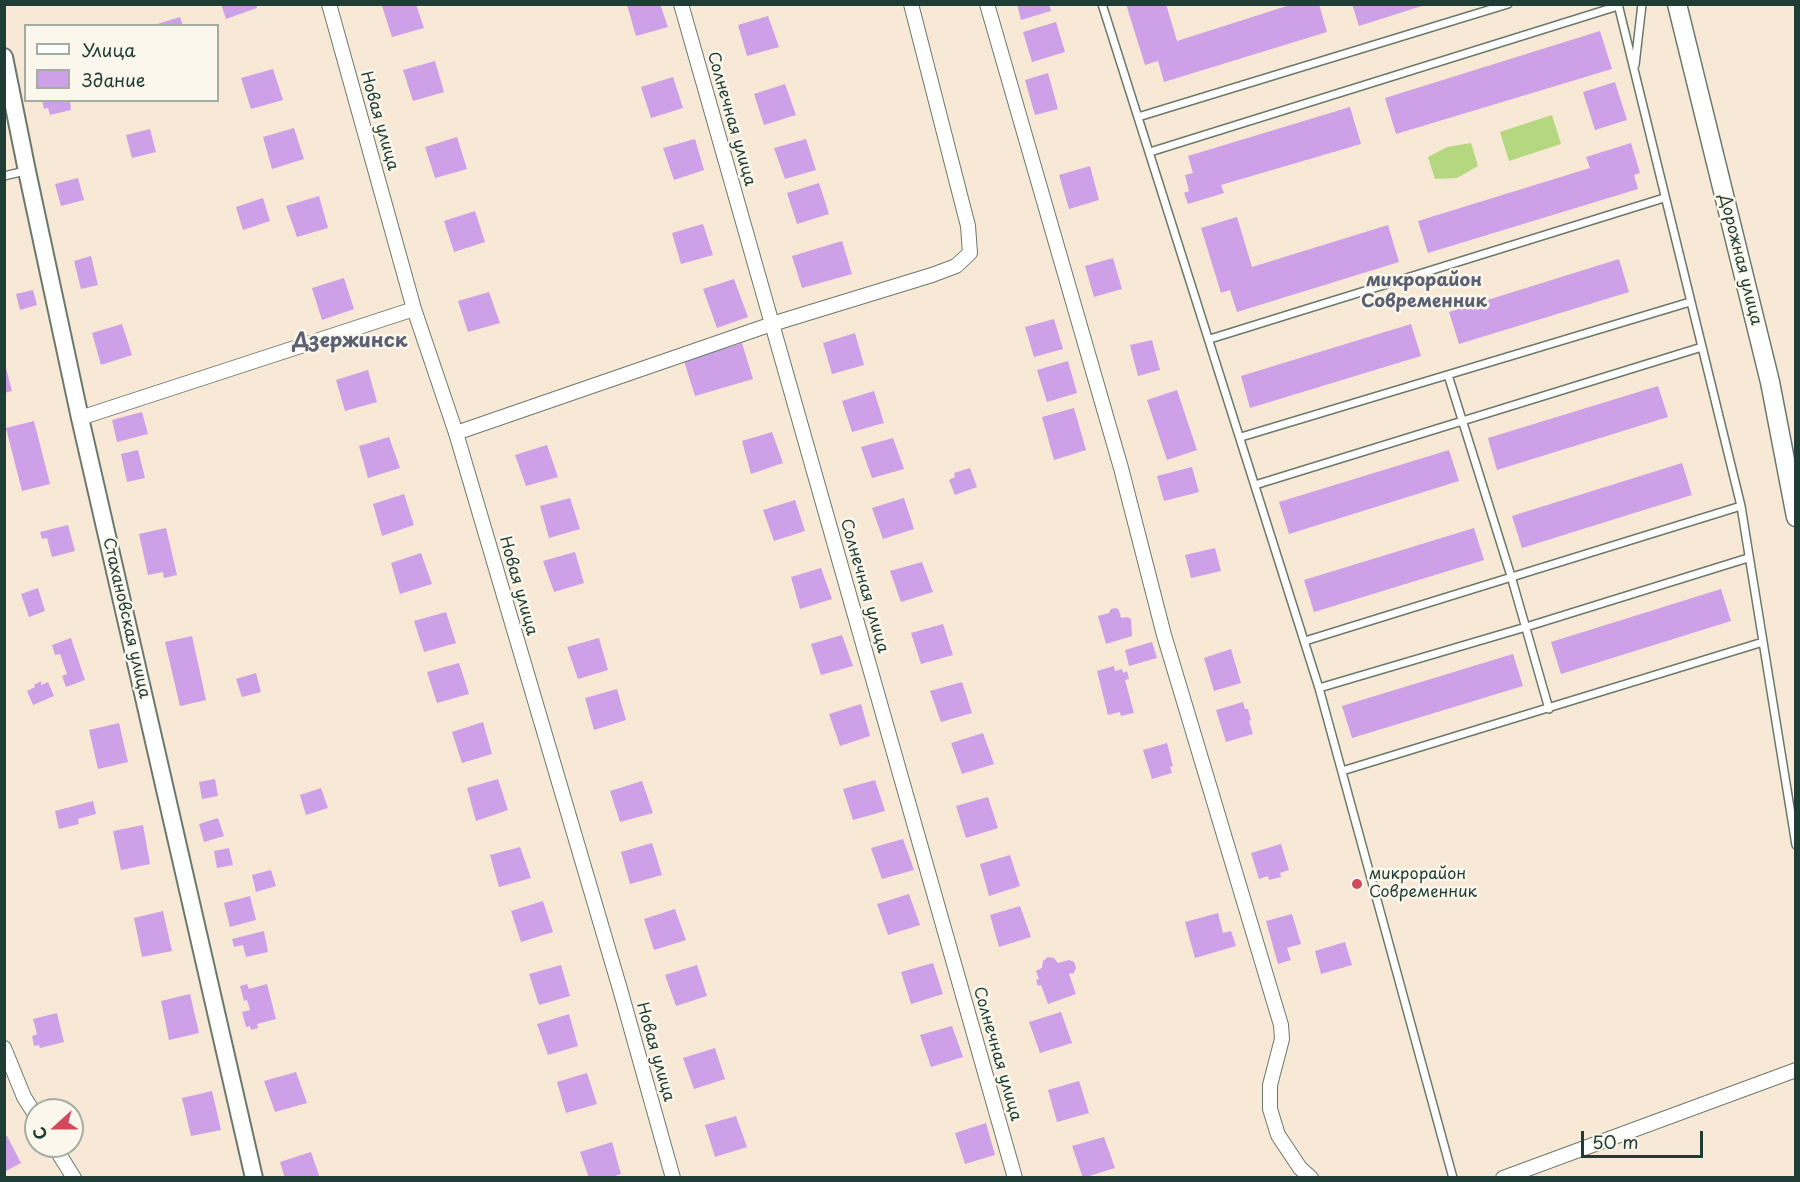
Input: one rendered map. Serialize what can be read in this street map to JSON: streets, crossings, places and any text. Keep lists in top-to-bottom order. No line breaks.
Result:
{"streets":{"main road":["Дорожная улица"],"street":["Солнечная улица","Новая улица","Стахановская улица"]},"districts":["микрорайон Современник","Дзержинск"],"places":["микрорайон Современник"],"legend":["Улица","Здание"],"scale_bar":"50 m","north":"left"}
